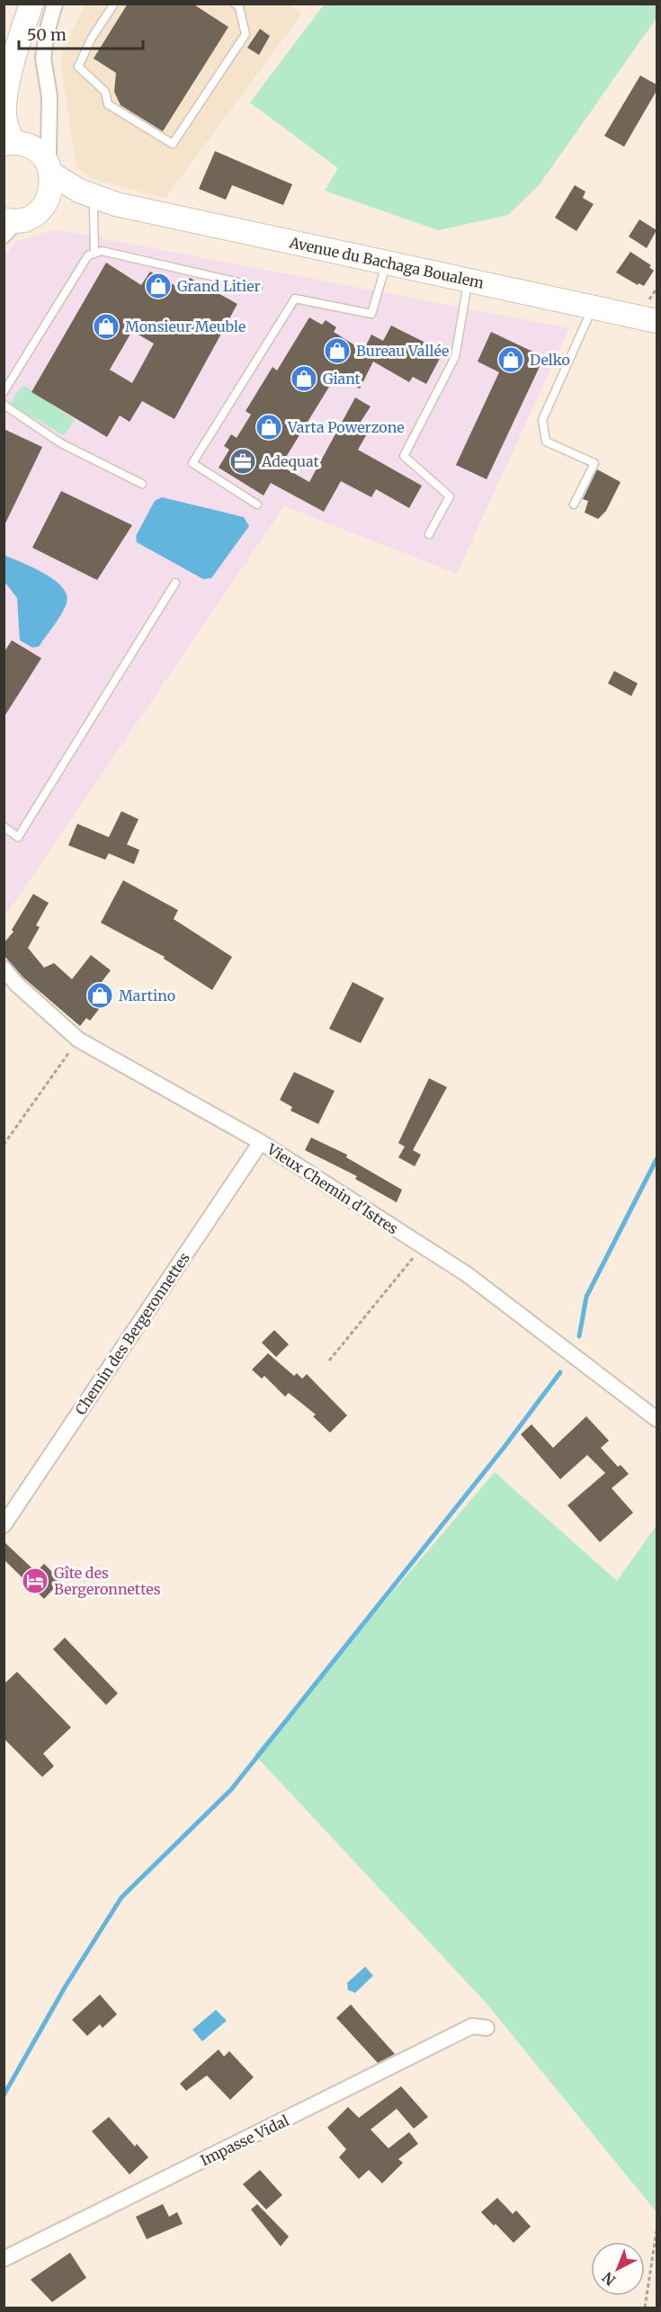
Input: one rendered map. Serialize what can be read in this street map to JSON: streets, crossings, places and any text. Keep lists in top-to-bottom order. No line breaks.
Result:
{"streets":{"main road":["Avenue du Bachaga Boualem"],"street":["Vieux Chemin d'Istres","Chemin des Bergeronnettes","Impasse Vidal"]},"crossings":[["Vieux Chemin d'Istres","Chemin des Bergeronnettes"]],"places":{"shop":["Grand Litier","Monsieur Meuble","Bureau Vallée","Delko","Giant","Varta Powerzone","Martino"],"office":["Adequat"],"hotel":["Gîte des Bergeronnettes"]},"scale_bar":"50 m","north":"bottom left"}
